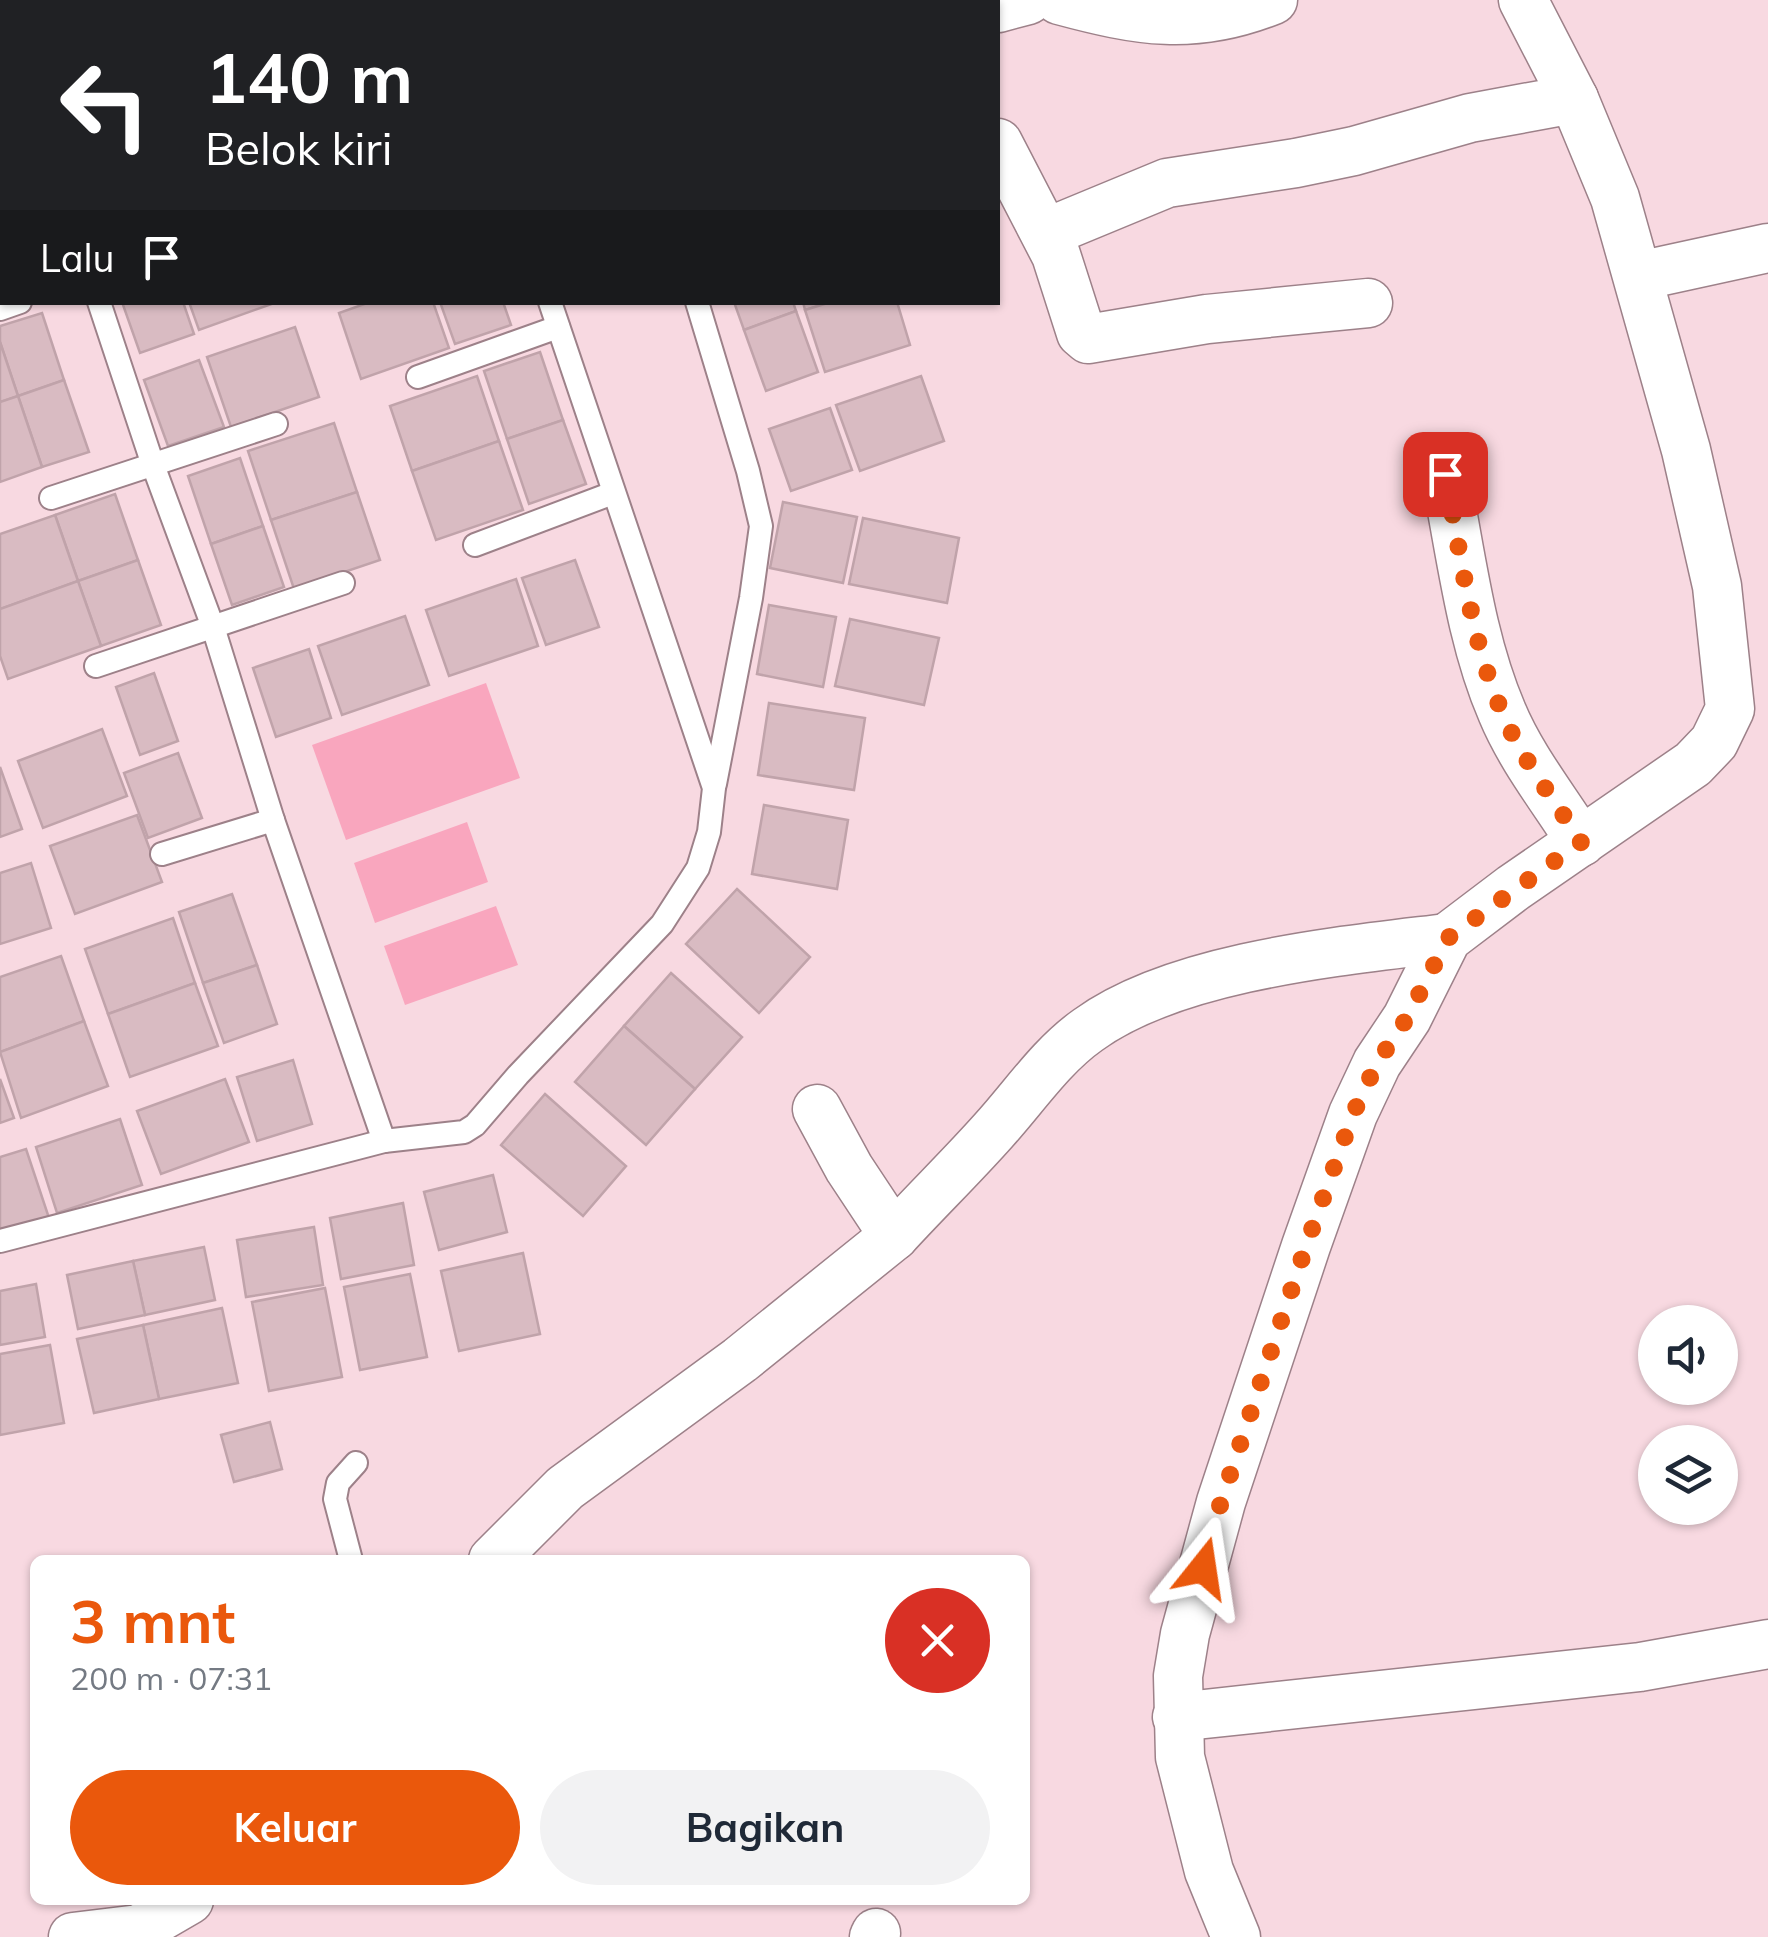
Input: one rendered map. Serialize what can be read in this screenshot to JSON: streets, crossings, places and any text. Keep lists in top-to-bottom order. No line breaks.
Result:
{"page":{"turn":["140 m","Belok kiri"],"then":"Lalu","heading":["3 mnt","200 m · 07:31"],"buttons":["Keluar","Bagikan"]}}
